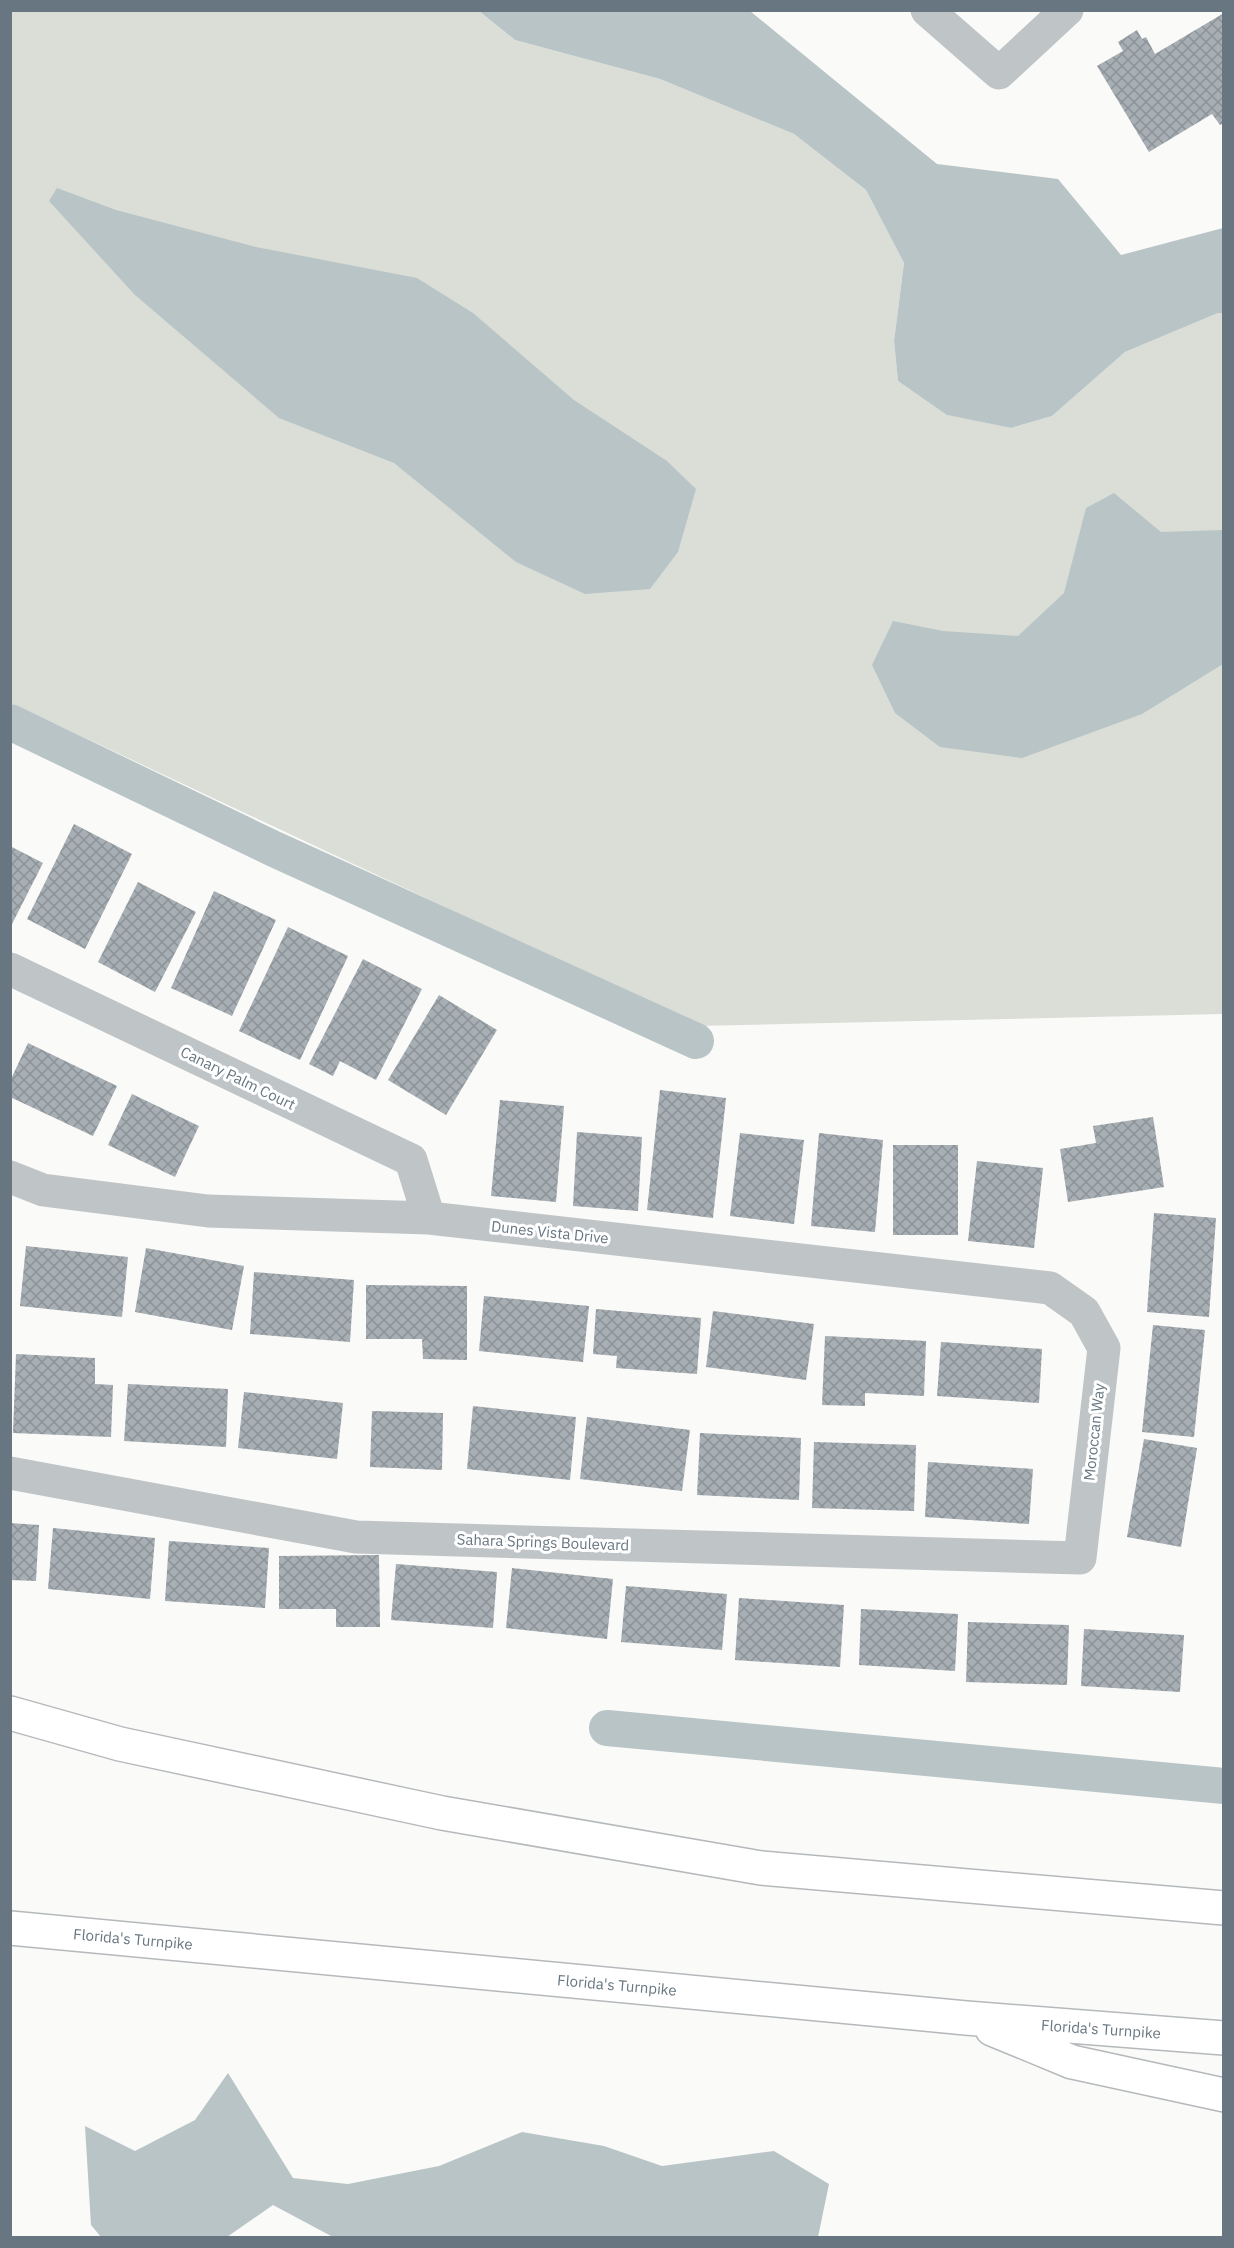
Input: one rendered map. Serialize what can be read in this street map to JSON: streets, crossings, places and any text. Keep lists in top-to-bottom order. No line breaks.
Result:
{"streets":{"highway":["Florida's Turnpike"],"street":["Canary Palm Court","Dunes Vista Drive","Moroccan Way","Sahara Springs Boulevard"]},"crossings":[["Canary Palm Court","Dunes Vista Drive"],["Dunes Vista Drive","Moroccan Way"],["Moroccan Way","Sahara Springs Boulevard"]]}
